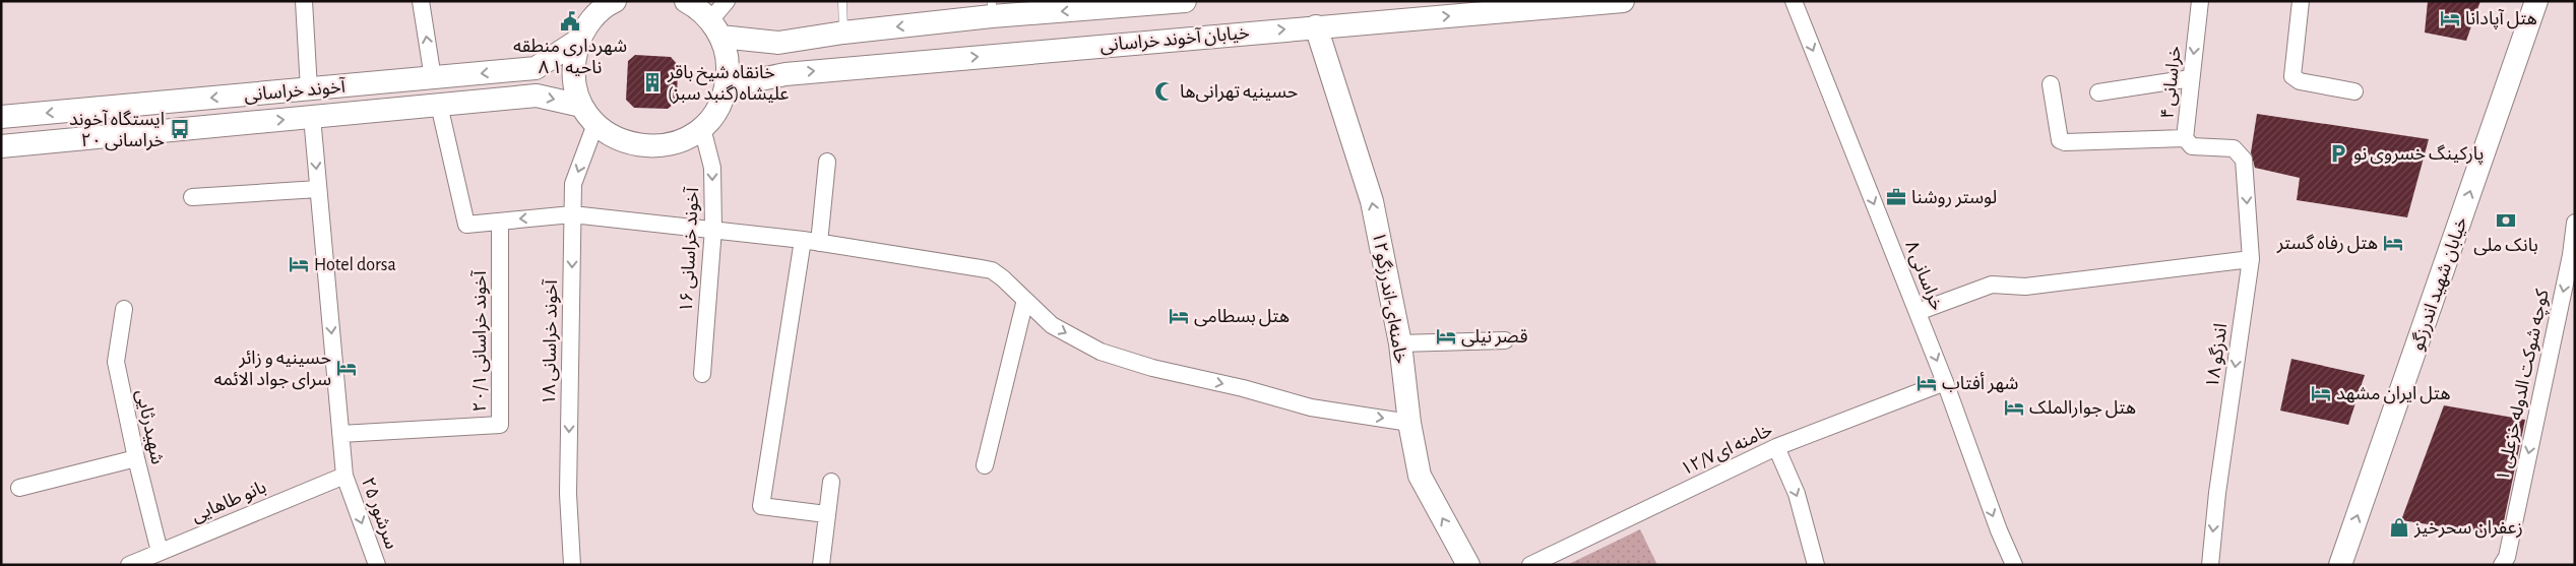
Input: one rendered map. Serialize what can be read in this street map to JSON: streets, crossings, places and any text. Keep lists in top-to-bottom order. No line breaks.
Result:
{"streets":{"main road":["خیابان آخوند خراسانی","آخوند خراسانی","خیابان شهید اندرزگو","خامنه‌ای-اندرزگو۱۲"],"street":["خراسانی ۴","آخوند خراسانی ۱۶","خراسانی ۸","آخوند خراسانی ۲۰/۱","آخوند خراسانی ۱۸","اندزگو ۱۸","کوچه شوکت الدوله خزعلی ۱","شهیدرثایی","خامنه ای۱۲/۷","بانو طاهایی","سرشور ۲۵"]},"crossings":[["خیابان آخوند خراسانی","خامنه‌ای-اندرزگو۱۲"],["خراسانی ۴","اندزگو ۱۸"],["خراسانی ۸","خامنه ای۱۲/۷"],["شهیدرثایی","بانو طاهایی"],["بانو طاهایی","سرشور ۲۵"]],"one_way":["خراسانی ۴","خراسانی ۸","خیابان شهید اندرزگو","خامنه‌ای-اندرزگو۱۲","آخوند خراسانی ۱۸","اندزگو ۱۸","کوچه شوکت الدوله خزعلی ۱","سرشور ۲۵"],"places":{"hotel":["هتل آپادانا","هتل رفاه گستر","Hotel dorsa","هتل بسطامی","قصر نیلی","حسینیه و زائر سرای جواد الائمه","شهر أفتاب","هتل ایران مشهد","هتل جوارالملک"],"public building":["شهرداری منطقه ۸ ناحیه ۱"],"building":["خانقاه شیخ باقر علیشاه(گنبد سبز)"],"mosque":["حسینیه تهرانی‌ها"],"bus stop":["ایستگاه آخوند خراسانی ۲۰"],"parking":["پارکینگ خسروی نو"],"office":["لوستر روشنا"],"bank":["بانک ملی"],"shop":["زعفران سحرخیز"]}}
